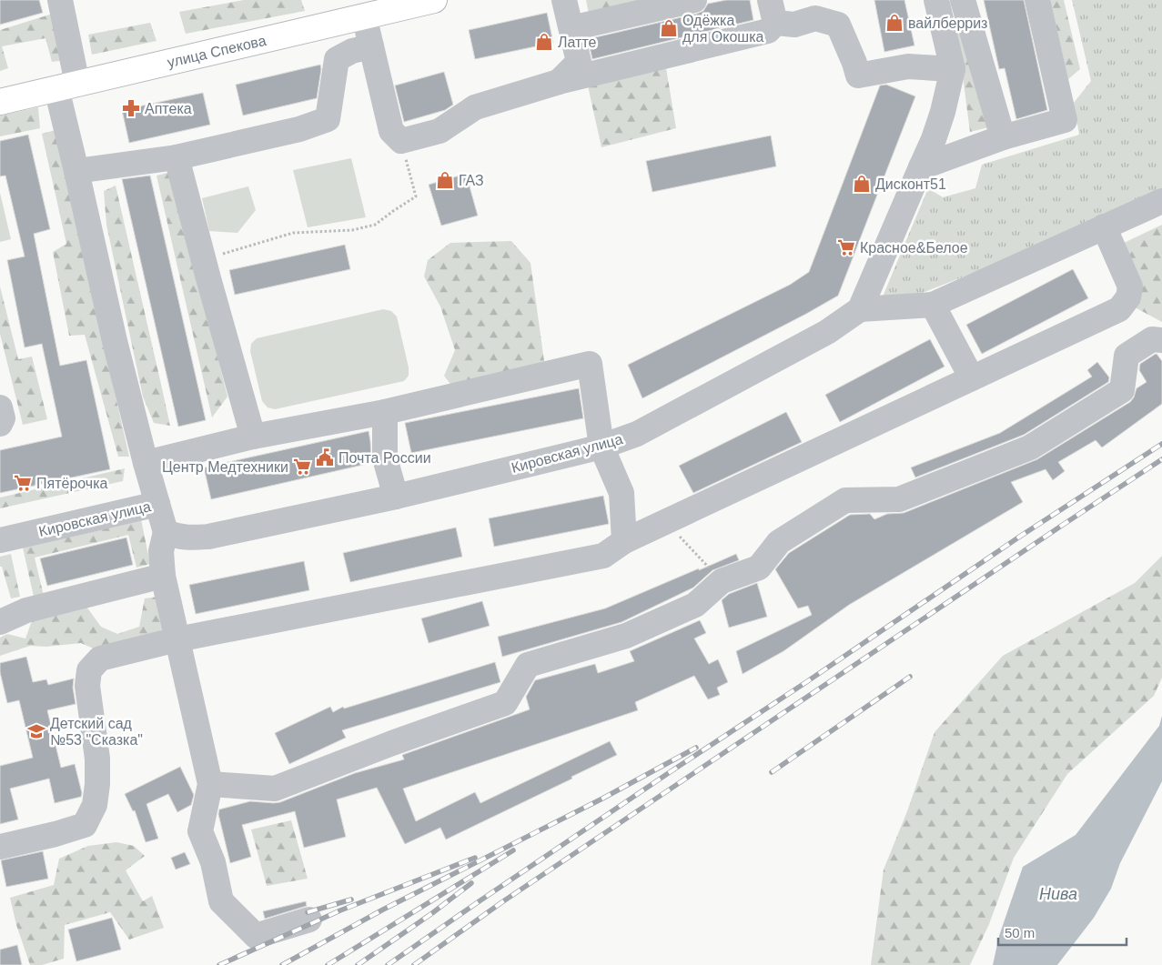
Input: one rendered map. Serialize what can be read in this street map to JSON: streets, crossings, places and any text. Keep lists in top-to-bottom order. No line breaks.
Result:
{"streets":{"main road":["улица Спекова"],"street":["Кировская улица"]},"water":["Нива"],"places":{"shop":["вайлберриз","Одёжка для Окошка","Латте","ГАЗ","Дисконт51"],"pharmacy":["Аптека"],"supermarket":["Красное&Белое","Центр Медтехники","Пятёрочка"],"public building":["Почта России"],"school or university":["Детский сад №53 \"Сказка\""]},"scale_bar":"50 m"}
